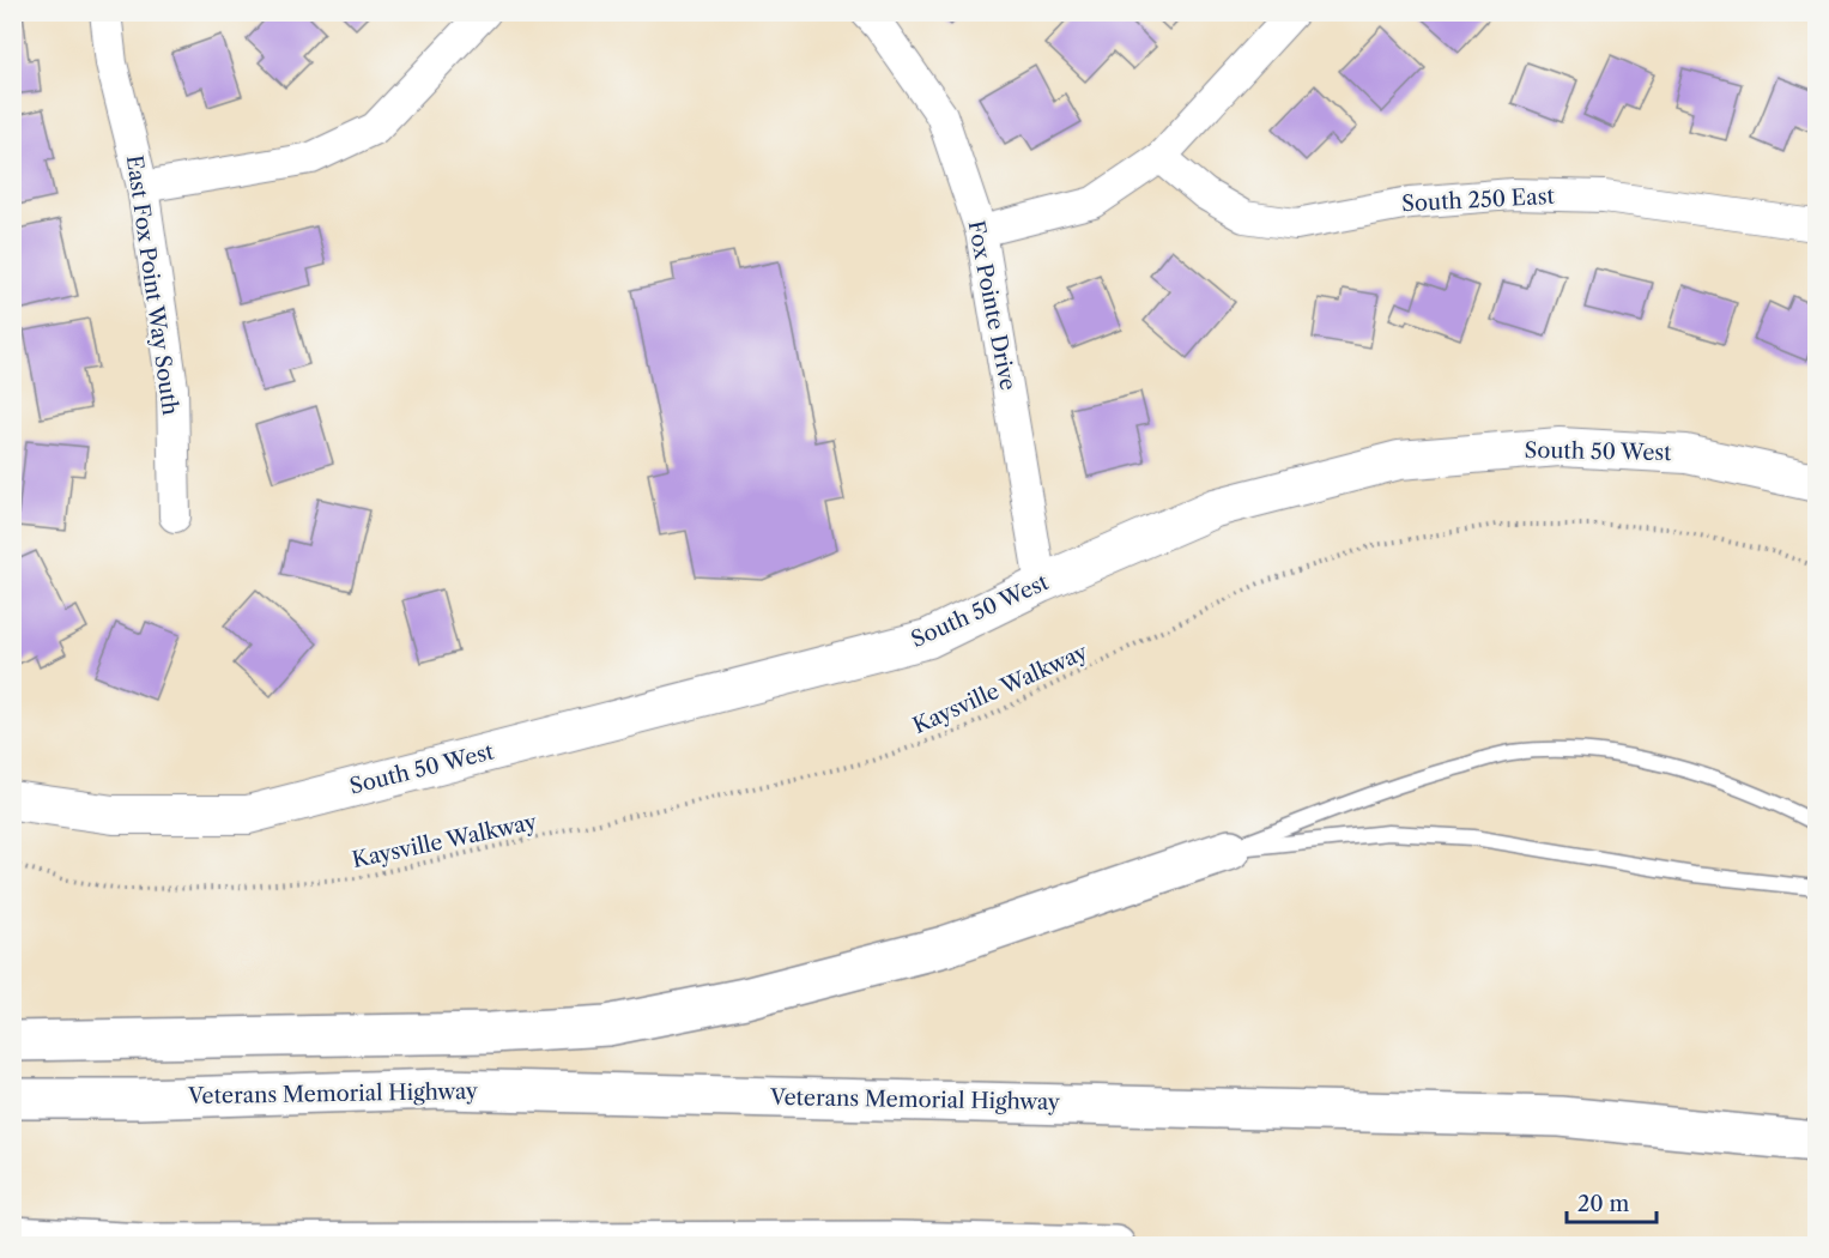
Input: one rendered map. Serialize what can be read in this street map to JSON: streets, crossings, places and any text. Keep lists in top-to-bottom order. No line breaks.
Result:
{"streets":{"highway":["Veterans Memorial Highway"],"street":["South 250 East","East Fox Point Way South","Fox Pointe Drive","South 50 West"],"path":["Kaysville Walkway"]},"crossings":[["Fox Pointe Drive","South 50 West"]],"scale_bar":"20 m"}
